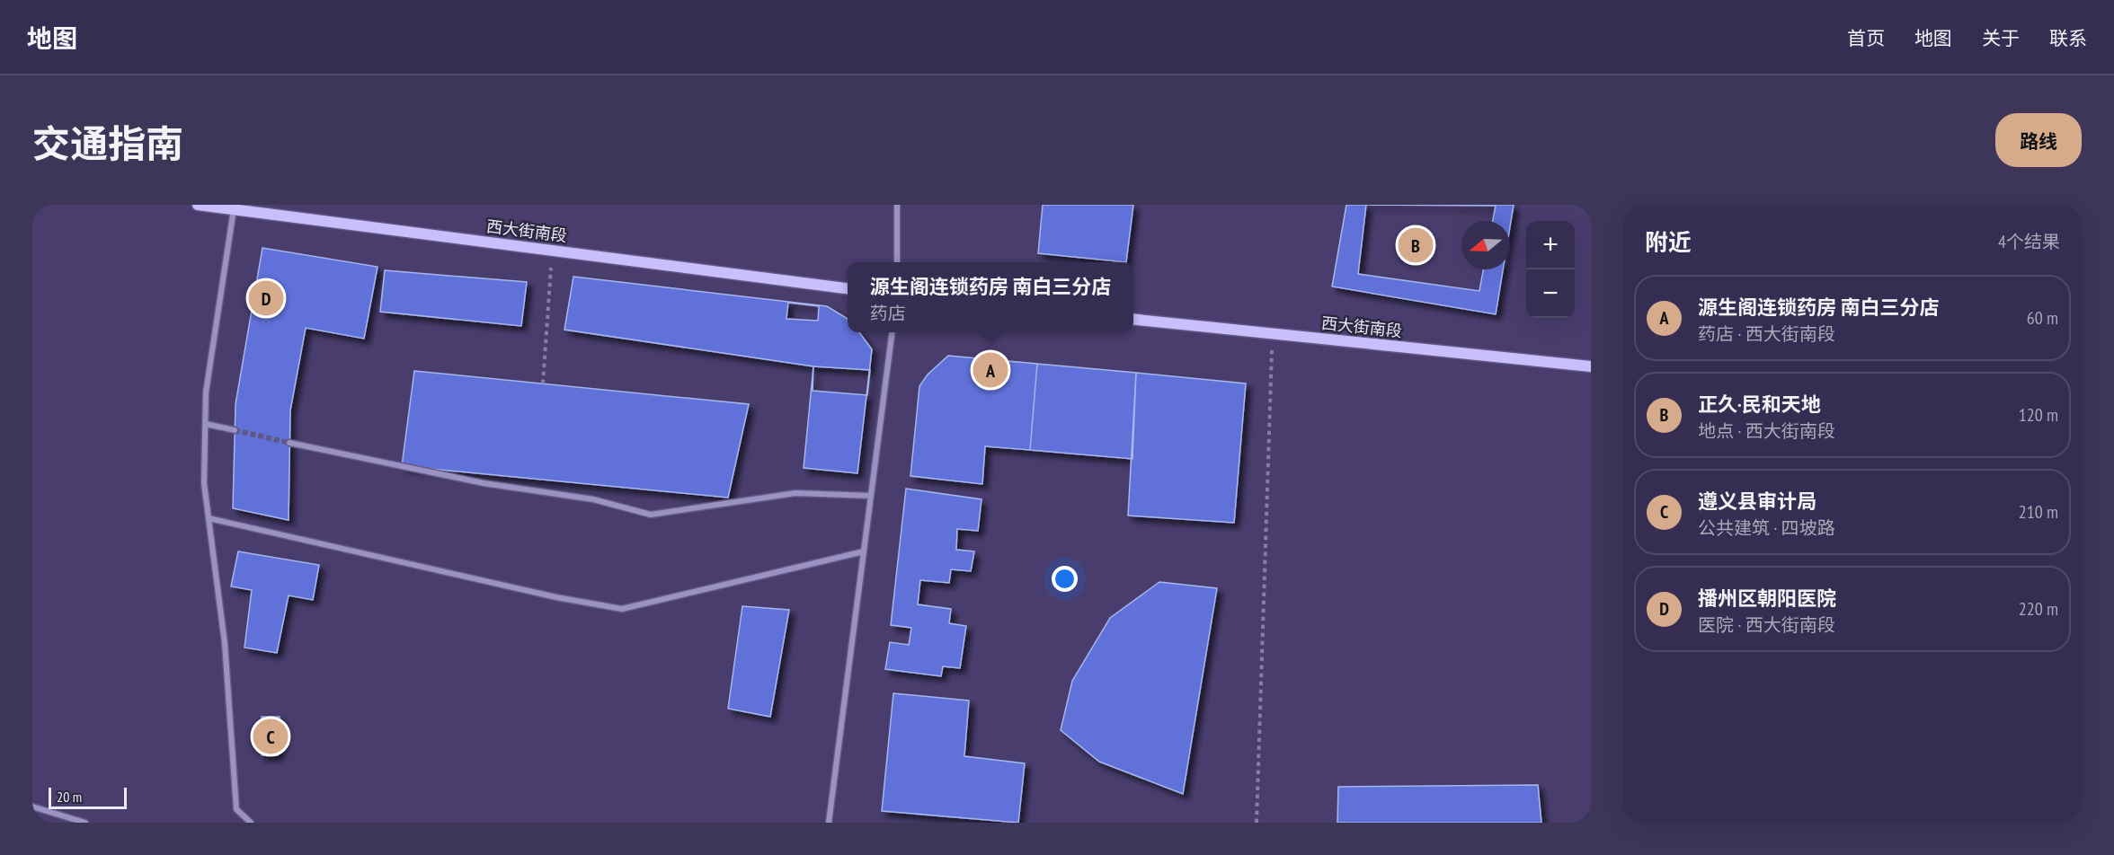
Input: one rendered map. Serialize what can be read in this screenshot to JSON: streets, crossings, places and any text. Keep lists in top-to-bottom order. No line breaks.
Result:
{"streets":{"main road":["西大街南段"]},"scale_bar":"20 m","north":"left","page":{"header":"地图","nav":["首页","地图","关于","联系"],"title":"交通指南","buttons":"路线","heading":["附近","4个结果"],"map_buttons":["+","−"],"pins":["B","D","A","C"],"popup":["源生阁连锁药房 南白三分店","药店"],"list":[{"mark":"A","name":"源生阁连锁药房 南白三分店","note":"药店 · 西大街南段","value":"60 m"},{"mark":"B","name":"正久·民和天地","note":"地点 · 西大街南段","value":"120 m"},{"mark":"C","name":"遵义县审计局","note":"公共建筑 · 四坡路","value":"210 m"},{"mark":"D","name":"播州区朝阳医院","note":"医院 · 西大街南段","value":"220 m"}],"scale":"20 m"}}
